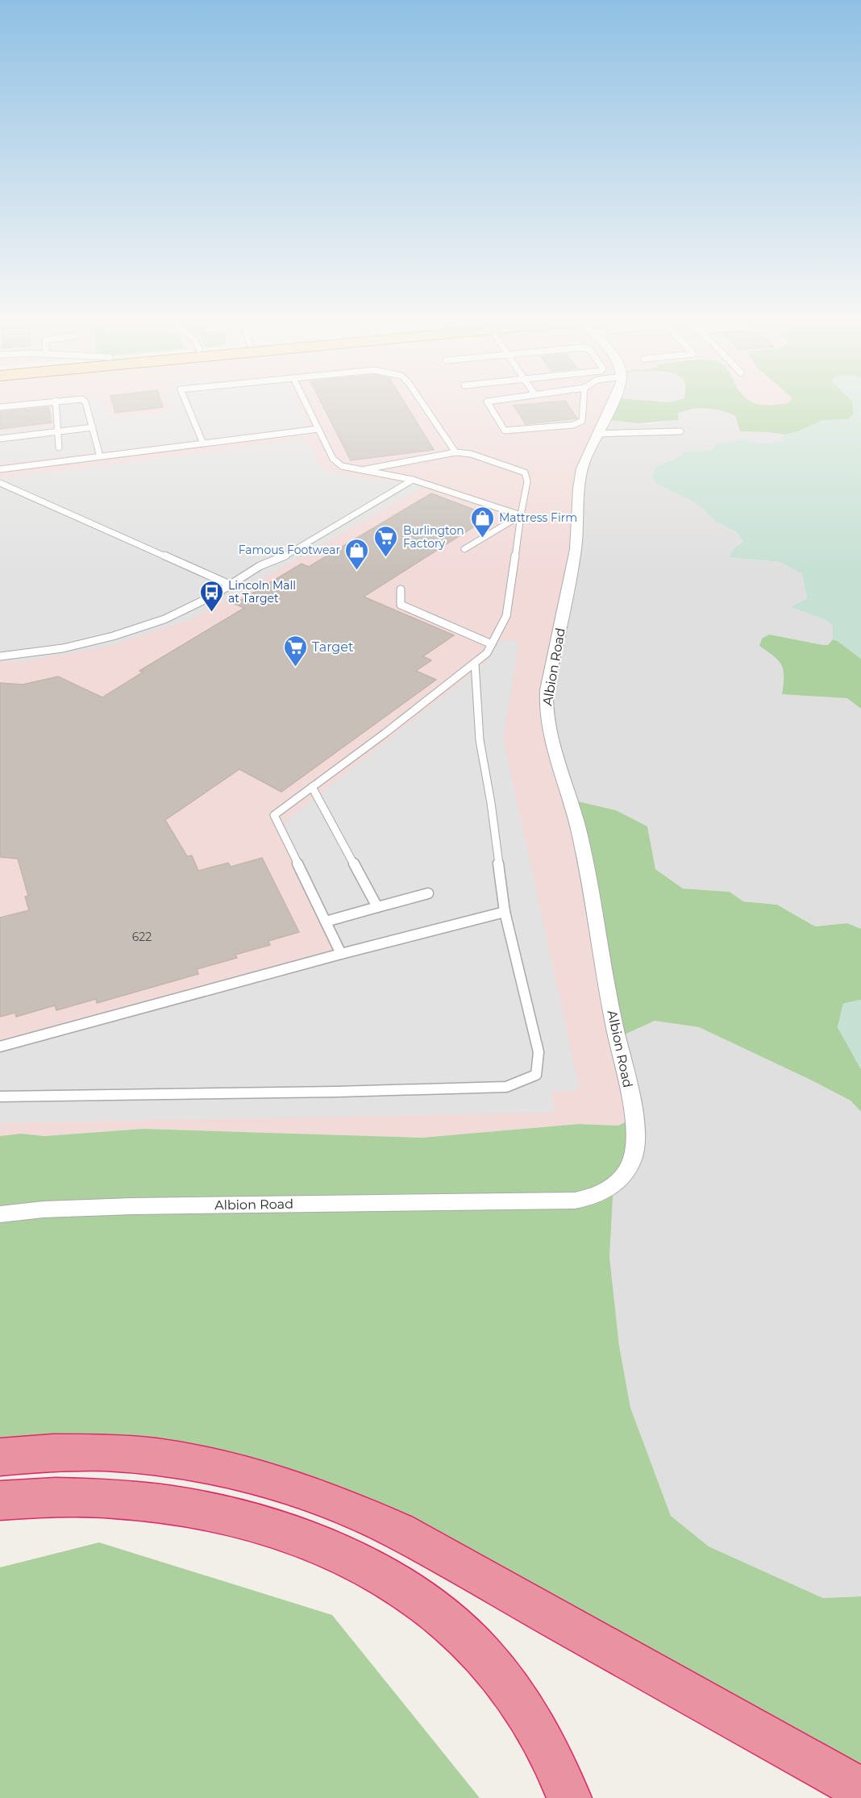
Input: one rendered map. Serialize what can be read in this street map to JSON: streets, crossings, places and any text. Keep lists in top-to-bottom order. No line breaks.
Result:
{"streets":{"street":["Albion Road"]},"places":{"shop":["Mattress Firm","Famous Footwear"],"supermarket":["Burlington Factory","Target"],"bus stop":["Lincoln Mall at Target"]},"house_numbers":["622"]}
